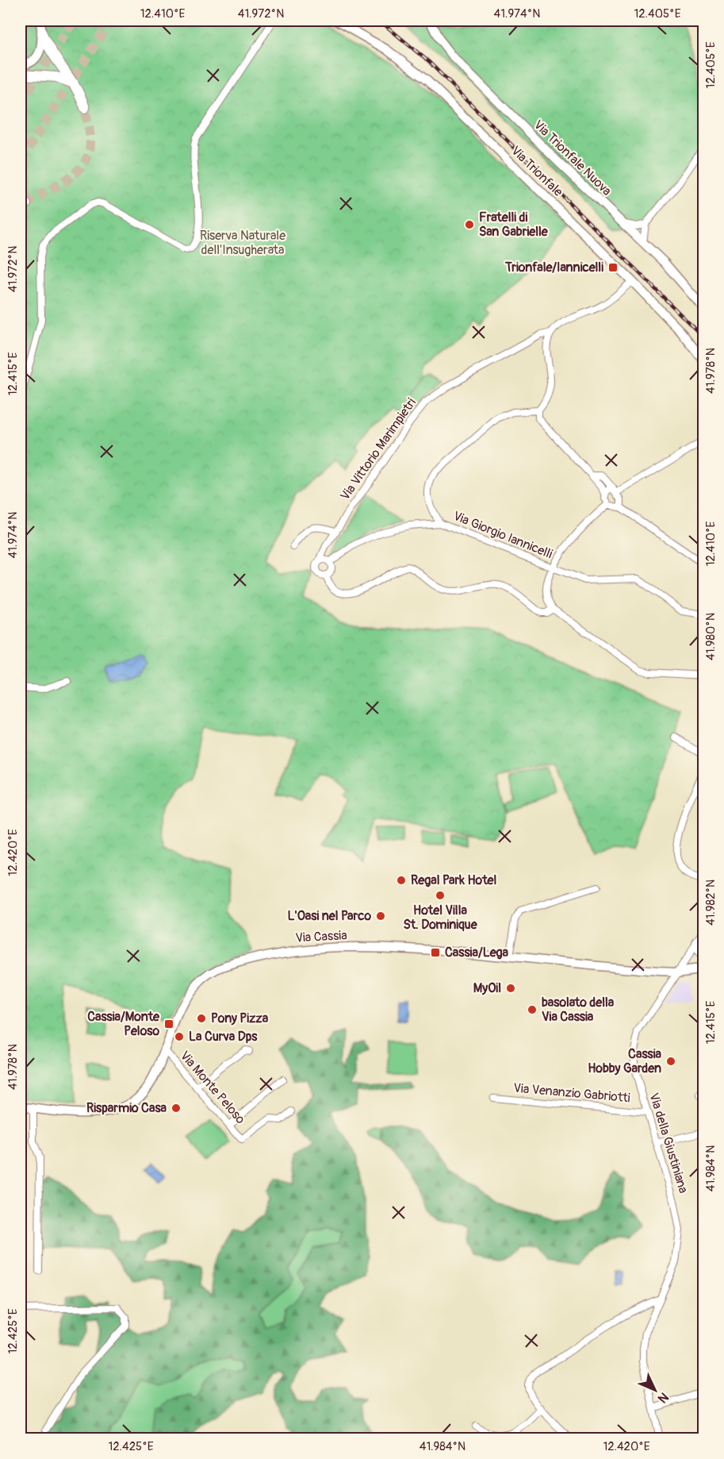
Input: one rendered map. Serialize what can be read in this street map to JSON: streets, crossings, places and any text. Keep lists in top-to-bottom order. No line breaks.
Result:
{"streets":{"main road":["Via Trionfale Nuova","Via Trionfale","Via Cassia"],"street":["Via Vittorio Marimpietri","Via Giorgio Iannicelli","Via Monte Peloso","Via Venanzio Gabriotti","Via della Giustiniana"]},"crossings":[["Via Cassia","Via Monte Peloso"],["Via Cassia","Via della Giustiniana"],["Via Venanzio Gabriotti","Via della Giustiniana"]],"parks":["Riserva Naturale dell'Insugherata"],"places":{"other":["Fratelli di San Gabrielle","Regal Park Hotel","Hotel Villa St. Dominique","L'Oasi nel Parco","MyOil","basolato della Via Cassia","Pony Pizza","La Curva Dps","Cassia Hobby Garden","Risparmio Casa"],"transit":["Trionfale/Iannicelli","Cassia/Lega","Cassia/Monte Peloso"]},"north":"bottom right","coordinates":["12.410°E","41.972°N","41.974°N","12.405°E","41.978°N","12.415°E","41.980°N","12.420°E","41.982°N","41.984°N","12.425°E"]}
